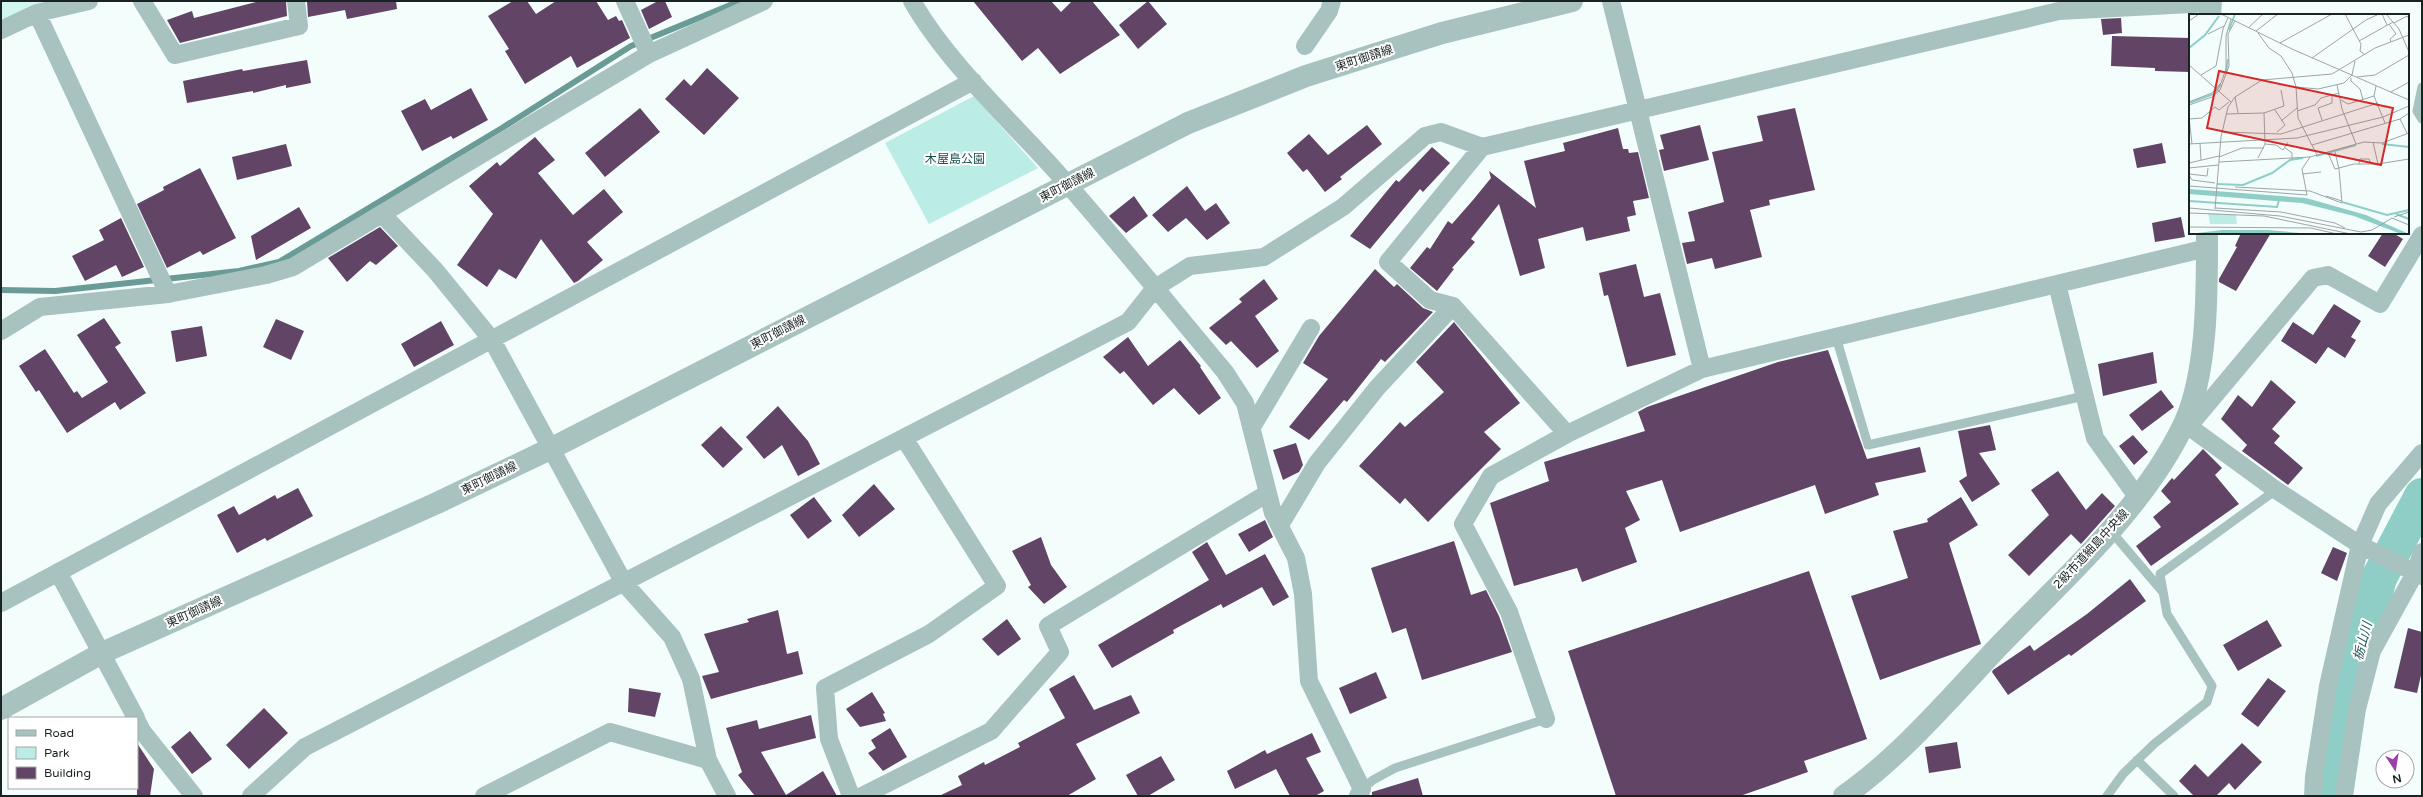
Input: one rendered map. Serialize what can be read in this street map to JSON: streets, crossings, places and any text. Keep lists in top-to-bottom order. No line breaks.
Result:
{"streets":{"street":["東町御請線","2級市道細島中央線"]},"water":["栃山川"],"parks":["木屋島公園"],"legend":["Road","Park","Building"],"north":"bottom"}
